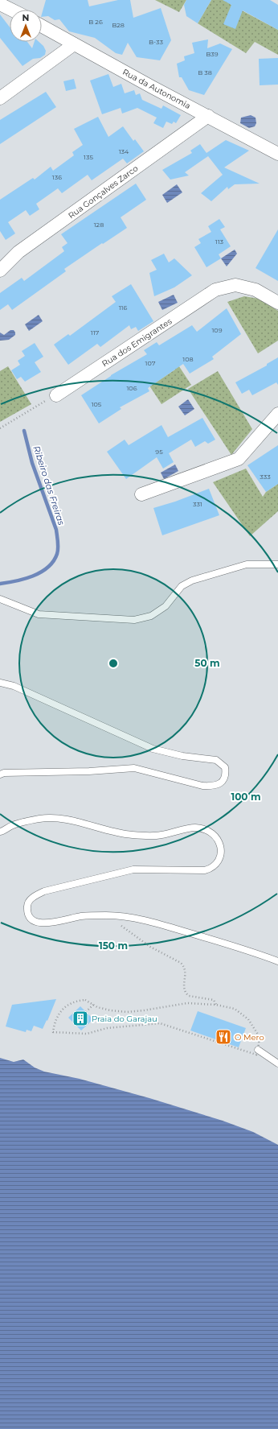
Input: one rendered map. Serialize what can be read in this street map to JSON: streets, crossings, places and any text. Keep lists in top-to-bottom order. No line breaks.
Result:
{"streets":{"street":["Rua da Autonomia","Rua Gonçalves Zarco","Rua dos Emigrantes"]},"crossings":[["Rua da Autonomia","Rua Gonçalves Zarco"]],"water":["Ribeiro das Freiras"],"places":{"building":["Praia do Garajau"],"restaurant":["O Mero"]},"house_numbers":["B 26","B28","B-33","B39","B 38","134","135","136","128","113","116","109","117","108","107","106","105","95","333","331"],"north":"top","rings":["50 m","100 m","150 m"]}
